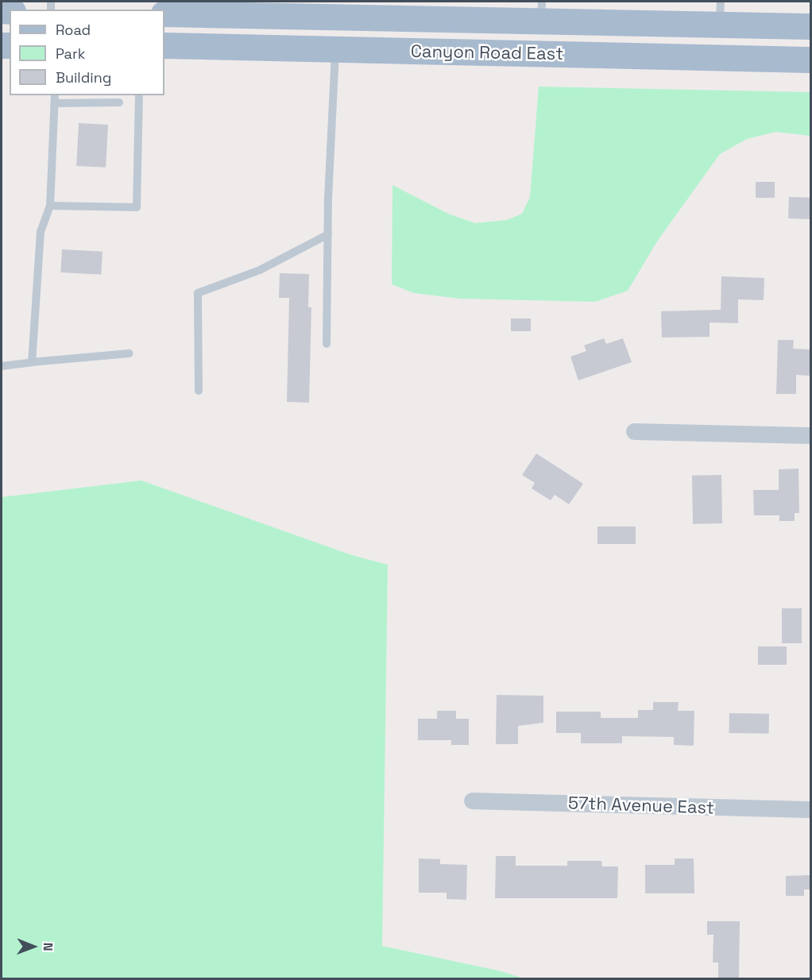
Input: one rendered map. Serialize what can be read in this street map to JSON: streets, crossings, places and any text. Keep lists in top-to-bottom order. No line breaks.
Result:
{"streets":{"main road":["Canyon Road East"],"street":["57th Avenue East"]},"legend":["Road","Park","Building"],"north":"right"}
